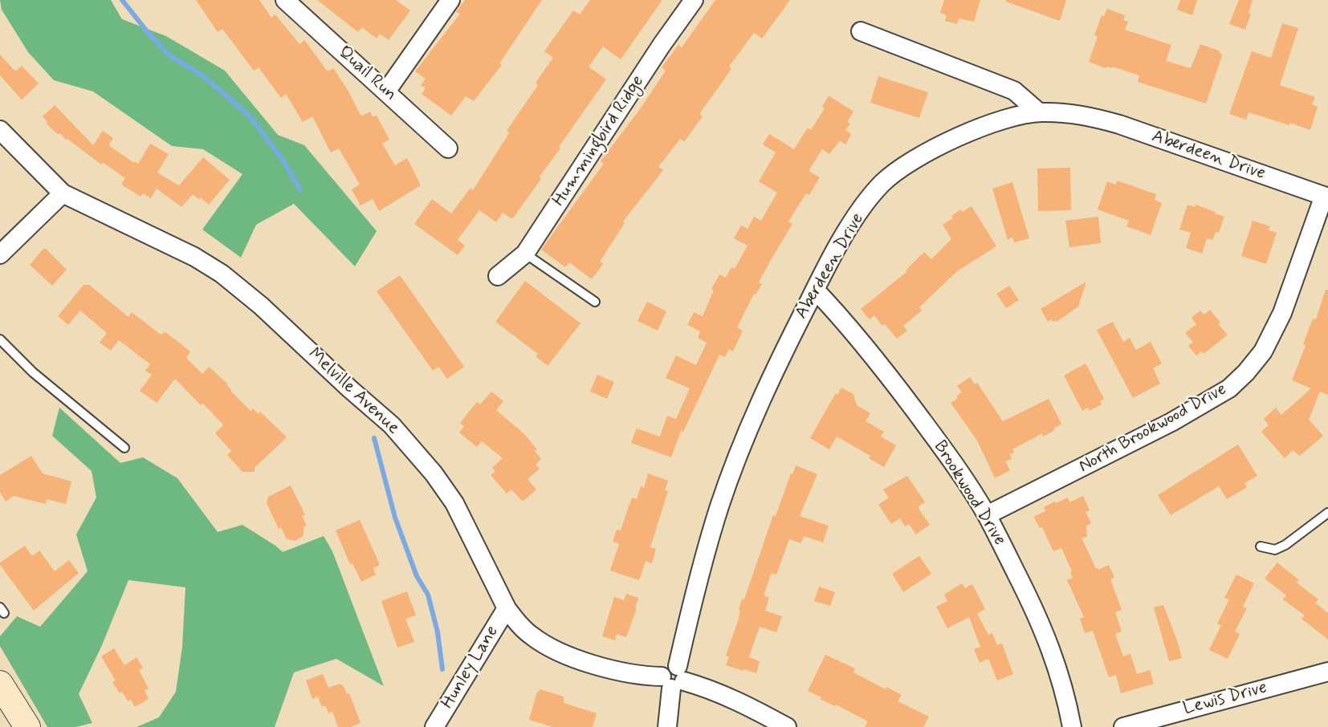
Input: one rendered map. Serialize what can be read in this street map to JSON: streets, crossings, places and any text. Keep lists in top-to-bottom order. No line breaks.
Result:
{"streets":{"street":["Quail Run","Hummingbird Ridge","Aberdeen Drive","Melville Avenue","North Brookwood Drive","Brookwood Drive","Hunley Lane","Lewis Drive"]},"crossings":[["Aberdeen Drive","Melville Avenue"],["Aberdeen Drive","North Brookwood Drive"],["Aberdeen Drive","Brookwood Drive"],["Melville Avenue","Hunley Lane"],["North Brookwood Drive","Brookwood Drive"]]}
